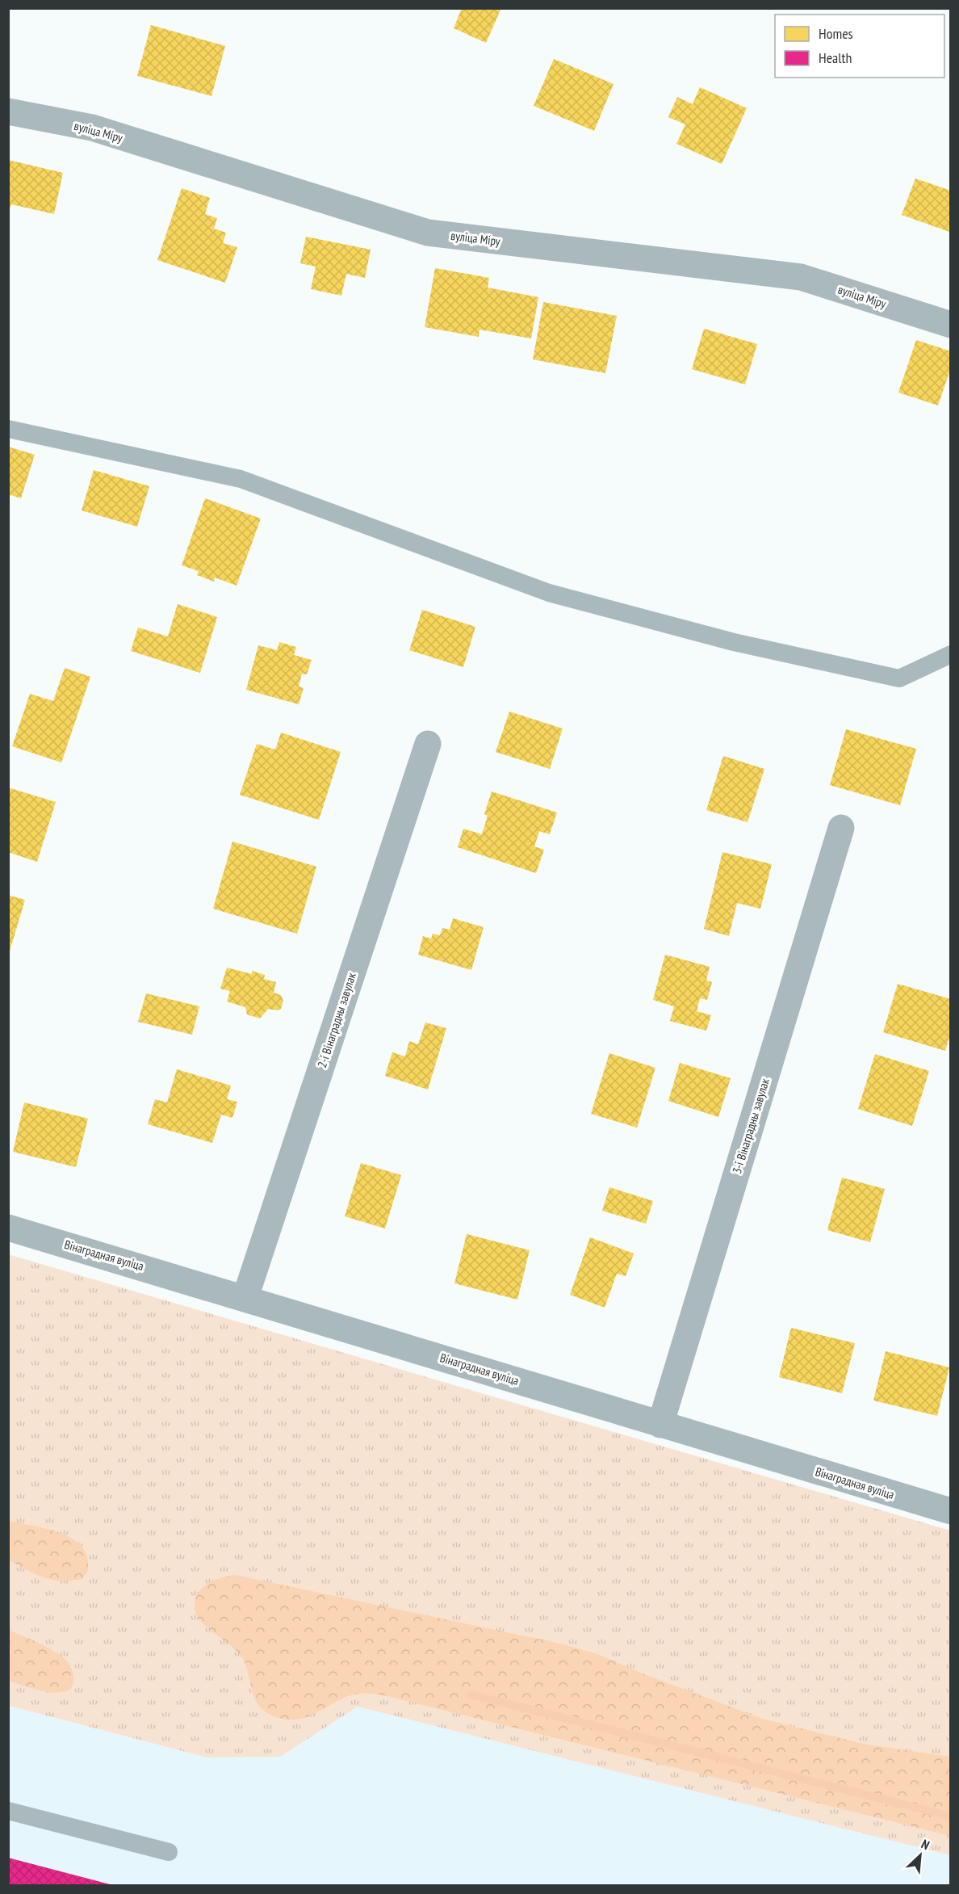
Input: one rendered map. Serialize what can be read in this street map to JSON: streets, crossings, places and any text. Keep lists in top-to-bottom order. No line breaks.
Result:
{"streets":{"street":["вуліца Міру","2-і Вінаградны завулак","3-і Вінаградны завулак","Вінаградная вуліца"]},"crossings":[["2-і Вінаградны завулак","Вінаградная вуліца"],["3-і Вінаградны завулак","Вінаградная вуліца"]],"legend":["Homes","Health"],"north":"top right"}
